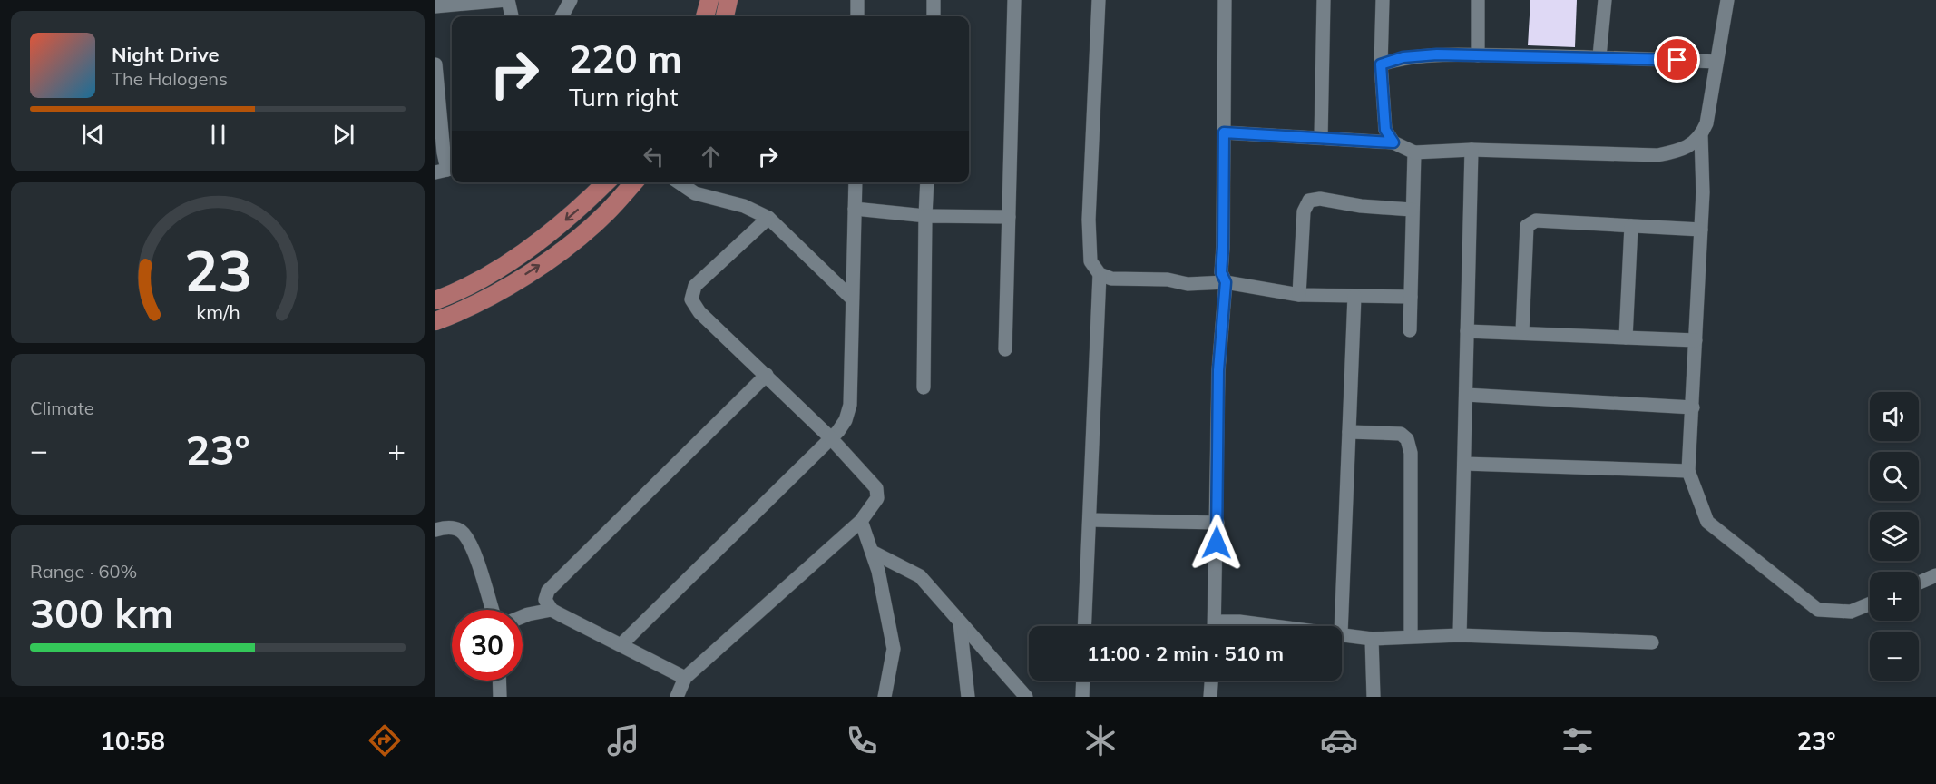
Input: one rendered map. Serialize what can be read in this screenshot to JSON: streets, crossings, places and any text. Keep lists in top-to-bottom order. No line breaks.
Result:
{"page":{"turn":["220 m","Turn right"],"song":["Night Drive","The Halogens"],"tile":["Climate",["Range · 60%","300 km"]],"map_buttons":["+","−"],"heat":["−","23°","+"],"limit":"30","trip":"11:00 · 2 min · 510 m","tabs":["10:58","23°"],"gauge":["23","km/h"]}}
